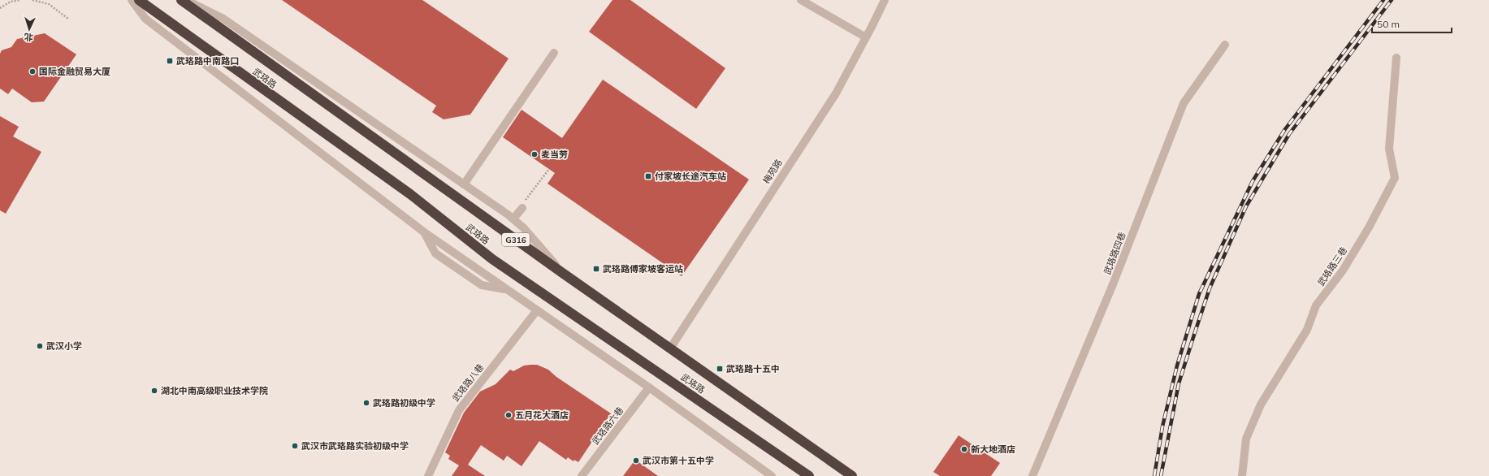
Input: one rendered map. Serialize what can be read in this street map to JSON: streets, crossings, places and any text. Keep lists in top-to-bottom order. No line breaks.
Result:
{"streets":{"highway":["武珞路","G316"],"street":["梅苑路","武珞路四巷","武珞路三巷","武珞路八巷","武珞路六巷"]},"crossings":[["武珞路","梅苑路"]],"places":{"transit":["武珞路中南路口","付家坡长途汽车站","武珞路傅家坡客运站","武珞路十五中"],"other":["国际金融贸易大厦","麦当劳","武汉小学","湖北中南高级职业技术学院","武珞路初级中学","五月花大酒店","武汉市武珞路实验初级中学","新大地酒店","武汉市第十五中学"]},"scale_bar":"50 m","north":"bottom"}
